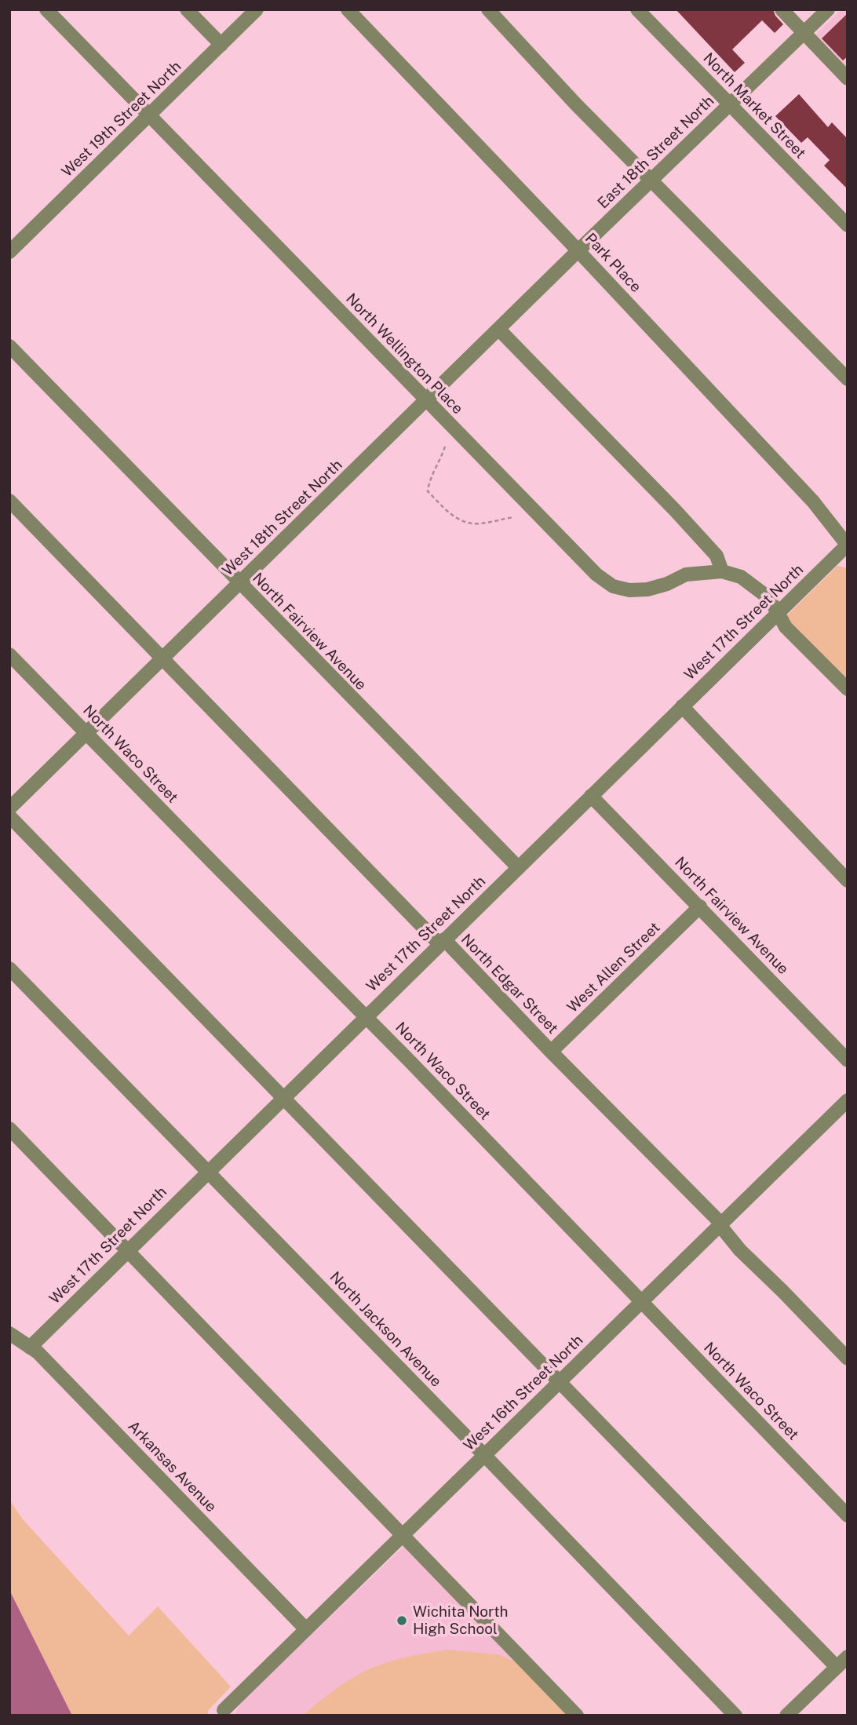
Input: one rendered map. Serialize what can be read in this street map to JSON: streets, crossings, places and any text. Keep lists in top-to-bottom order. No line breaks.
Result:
{"streets":{"street":["North Market Street","West 19th Street North","East 18th Street North","Park Place","North Wellington Place","West 18th Street North","West 17th Street North","North Fairview Avenue","North Waco Street","West Allen Street","North Edgar Street","North Jackson Avenue","West 16th Street North","Arkansas Avenue"]},"crossings":[["North Market Street","East 18th Street North"],["West 19th Street North","North Wellington Place"],["East 18th Street North","Park Place"],["East 18th Street North","West 18th Street North"],["Park Place","West 18th Street North"],["Park Place","West 17th Street North"],["North Wellington Place","West 18th Street North"],["North Wellington Place","West 17th Street North"],["West 18th Street North","North Fairview Avenue"],["West 18th Street North","North Waco Street"],["West 18th Street North","North Edgar Street"],["West 17th Street North","North Fairview Avenue"],["West 17th Street North","North Waco Street"],["West 17th Street North","North Edgar Street"],["West 17th Street North","North Jackson Avenue"],["West 17th Street North","Arkansas Avenue"],["North Fairview Avenue","West Allen Street"],["North Waco Street","West 16th Street North"],["West Allen Street","North Edgar Street"],["North Edgar Street","West 16th Street North"],["North Jackson Avenue","West 16th Street North"],["West 16th Street North","Arkansas Avenue"]],"places":["Wichita North High School"]}
